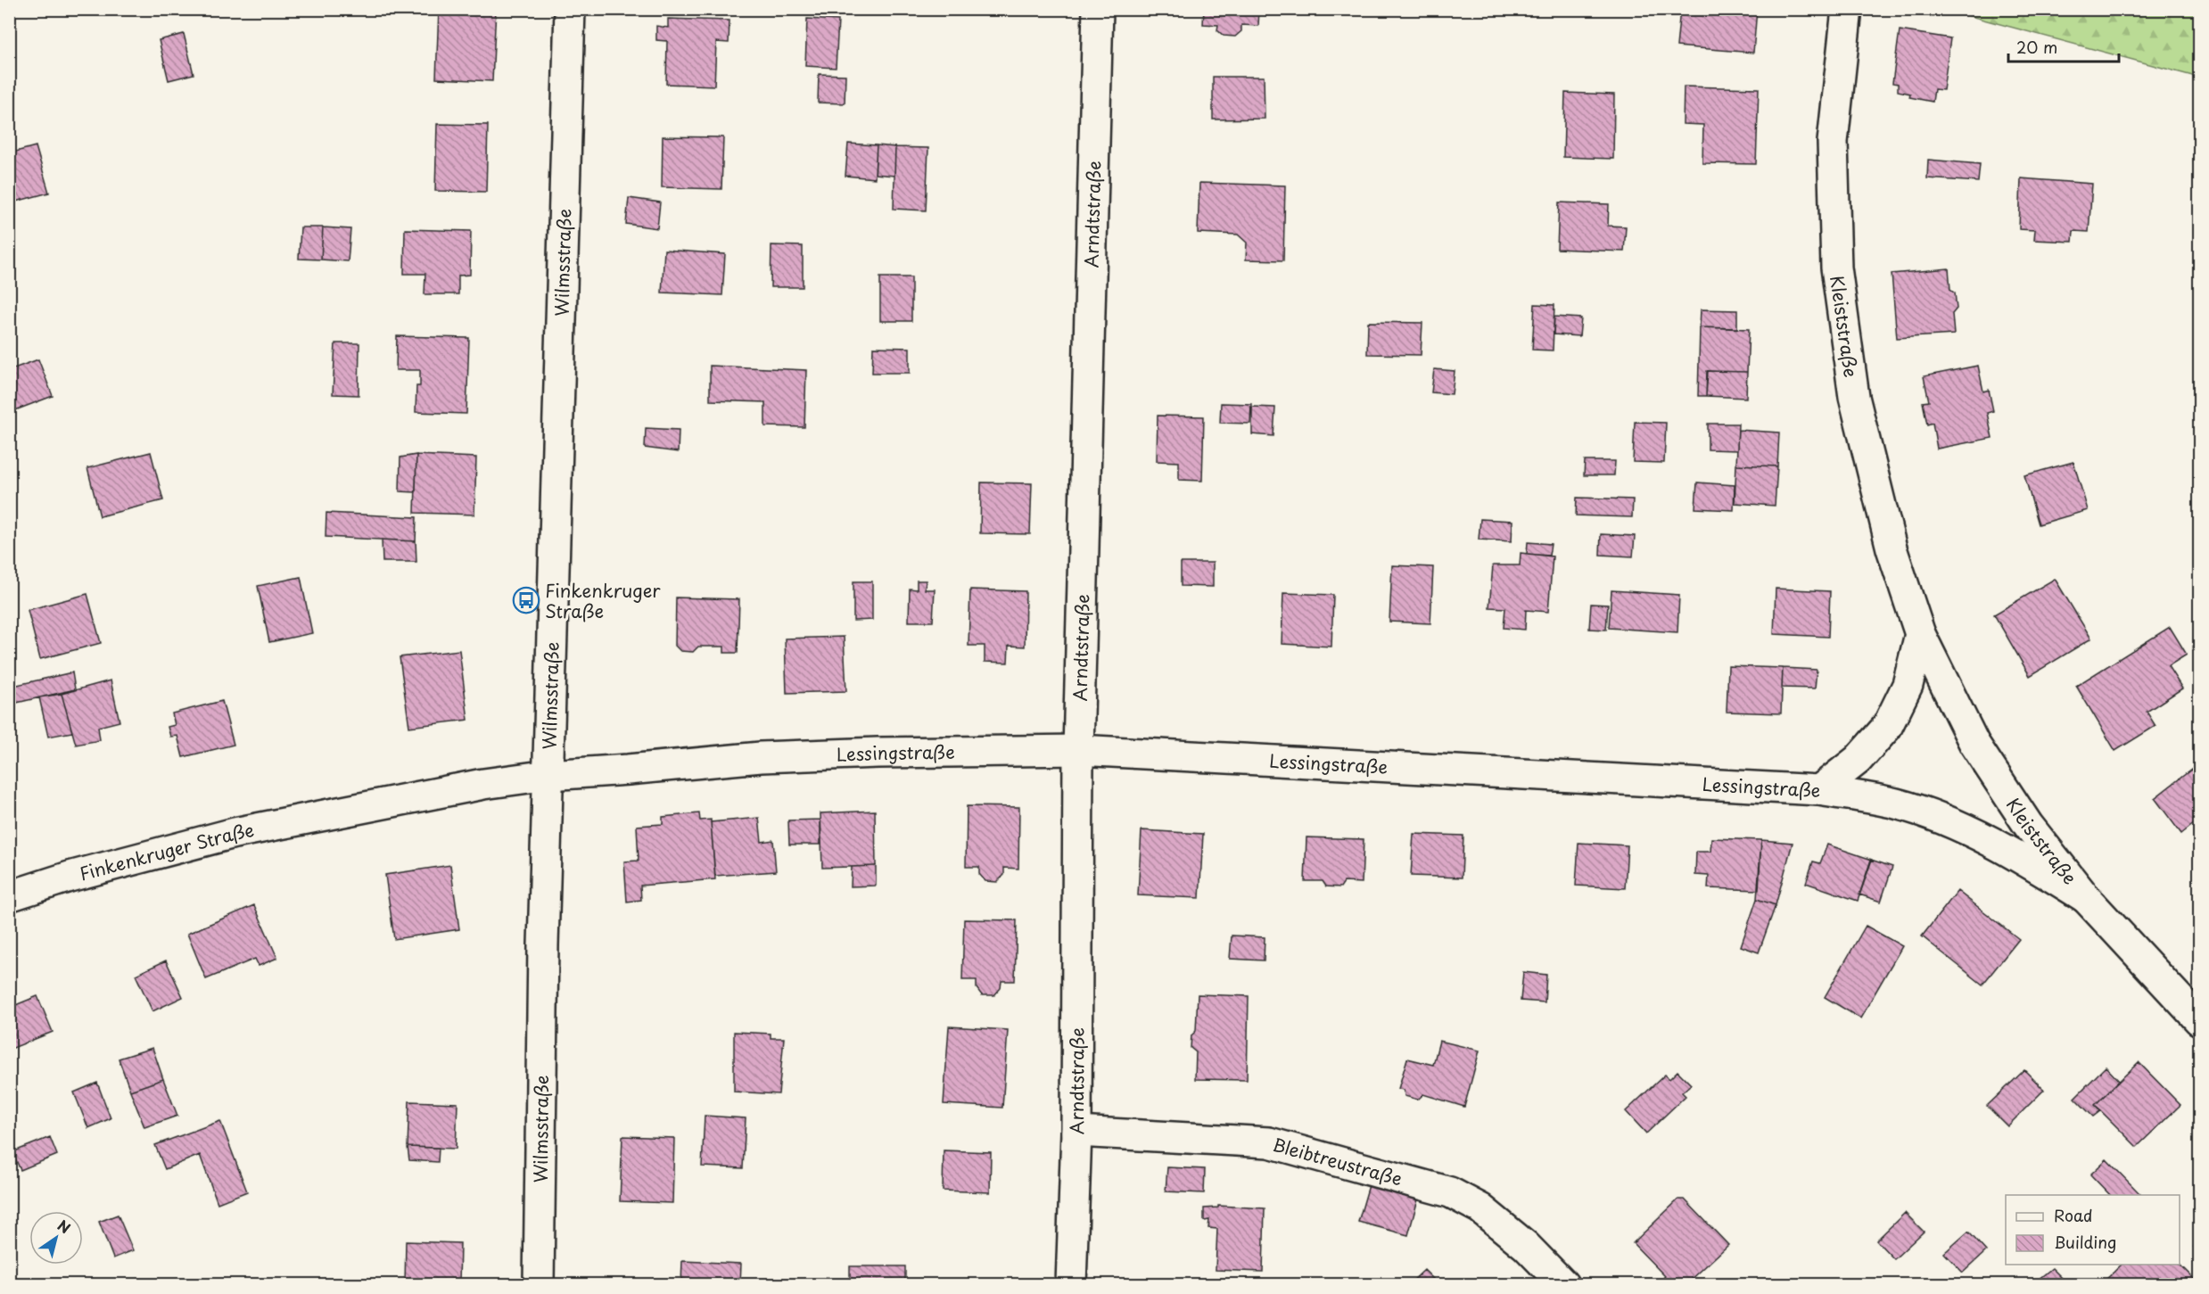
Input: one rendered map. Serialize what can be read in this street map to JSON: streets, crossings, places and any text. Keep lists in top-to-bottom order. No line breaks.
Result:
{"streets":{"street":["Arndtstraße","Wilmsstraße","Kleiststraße","Lessingstraße","Finkenkruger Straße","Bleibtreustraße"]},"crossings":[["Arndtstraße","Lessingstraße"],["Arndtstraße","Bleibtreustraße"],["Wilmsstraße","Lessingstraße"],["Wilmsstraße","Finkenkruger Straße"],["Kleiststraße","Lessingstraße"],["Lessingstraße","Finkenkruger Straße"]],"places":{"bus stop":["Finkenkruger Straße"]},"legend":["Road","Building"],"scale_bar":"20 m","north":"top right"}
